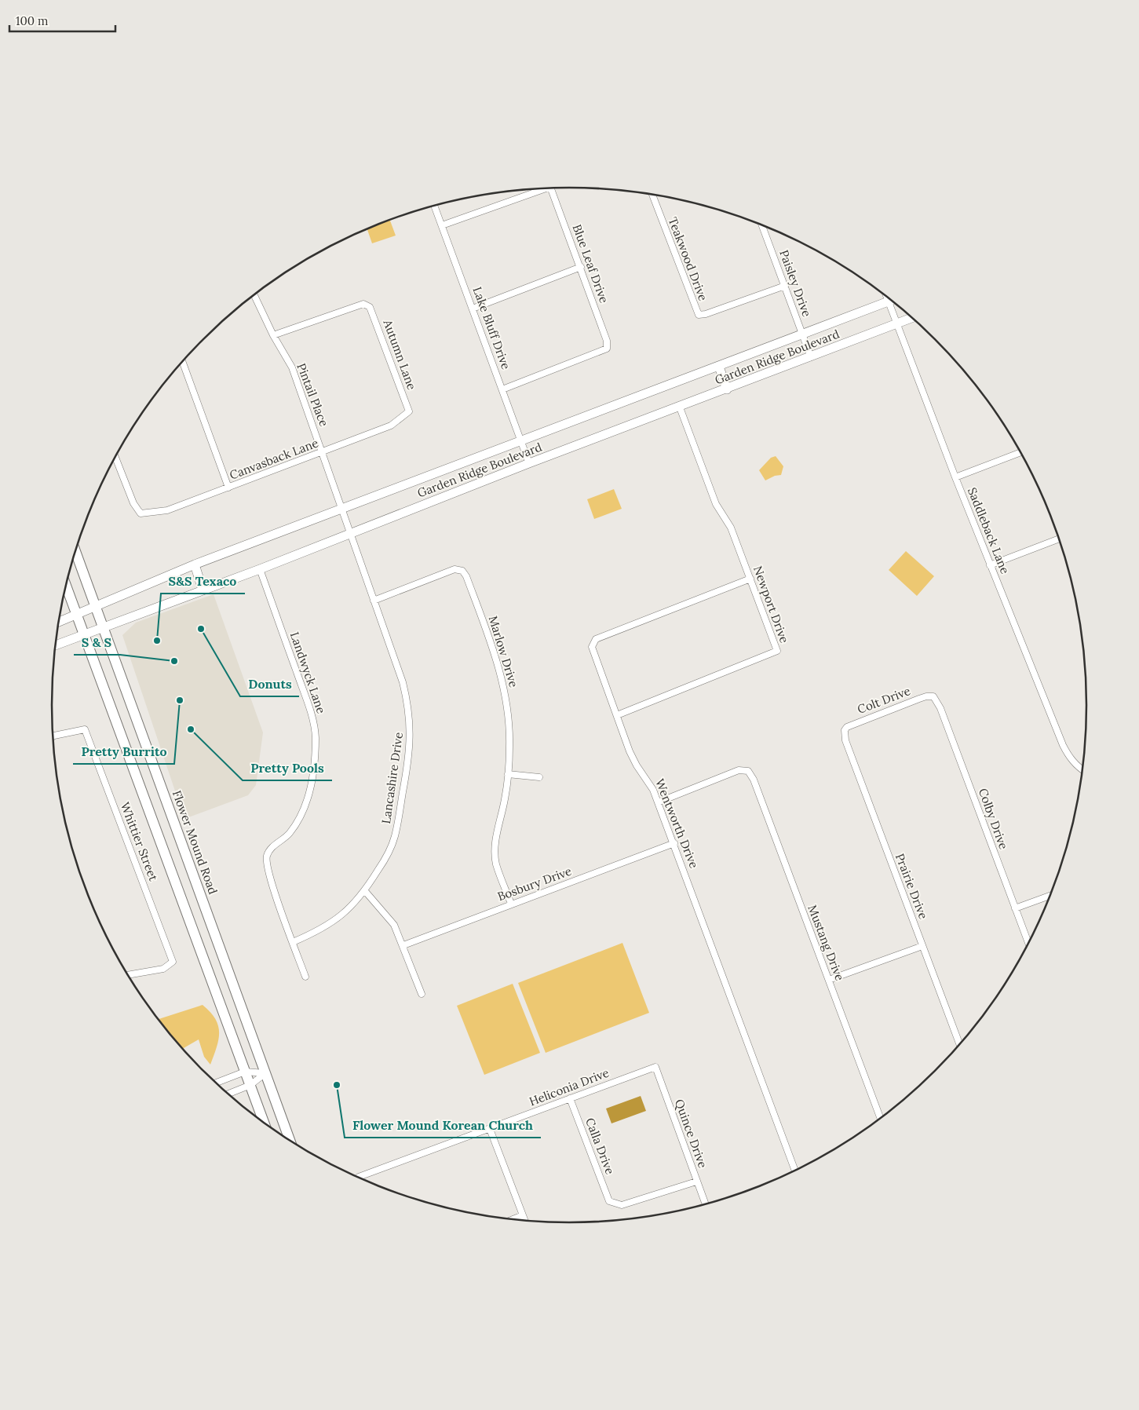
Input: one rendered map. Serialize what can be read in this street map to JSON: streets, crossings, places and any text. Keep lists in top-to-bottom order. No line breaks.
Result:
{"streets":{"main road":["Garden Ridge Boulevard","Flower Mound Road"],"street":["Teakwood Drive","Blue Leaf Drive","Paisley Drive","Lake Bluff Drive","Autumn Lane","Pintail Place","Canvasback Lane","Saddleback Lane","Newport Drive","Marlow Drive","Landwyck Lane","Colt Drive","Lancashire Drive","Colby Drive","Wentworth Drive","Whittier Street","Bosbury Drive","Prairie Drive","Mustang Drive","Heliconia Drive","Quince Drive","Calla Drive"]},"crossings":[["Teakwood Drive","Paisley Drive"],["Blue Leaf Drive","Lake Bluff Drive"],["Paisley Drive","Garden Ridge Boulevard"],["Lake Bluff Drive","Garden Ridge Boulevard"],["Autumn Lane","Pintail Place"],["Autumn Lane","Canvasback Lane"],["Garden Ridge Boulevard","Pintail Place"],["Garden Ridge Boulevard","Saddleback Lane"],["Garden Ridge Boulevard","Newport Drive"],["Garden Ridge Boulevard","Landwyck Lane"],["Garden Ridge Boulevard","Lancashire Drive"],["Garden Ridge Boulevard","Flower Mound Road"],["Pintail Place","Canvasback Lane"],["Pintail Place","Lancashire Drive"],["Newport Drive","Wentworth Drive"],["Marlow Drive","Lancashire Drive"],["Marlow Drive","Bosbury Drive"],["Landwyck Lane","Lancashire Drive"],["Colt Drive","Colby Drive"],["Colt Drive","Prairie Drive"],["Wentworth Drive","Bosbury Drive"],["Wentworth Drive","Mustang Drive"],["Heliconia Drive","Quince Drive"],["Heliconia Drive","Calla Drive"],["Quince Drive","Calla Drive"]],"places":["Donuts","S&S Texaco","S & S","Pretty Burrito","Pretty Pools","Flower Mound Korean Church"],"scale_bar":"100 m"}
